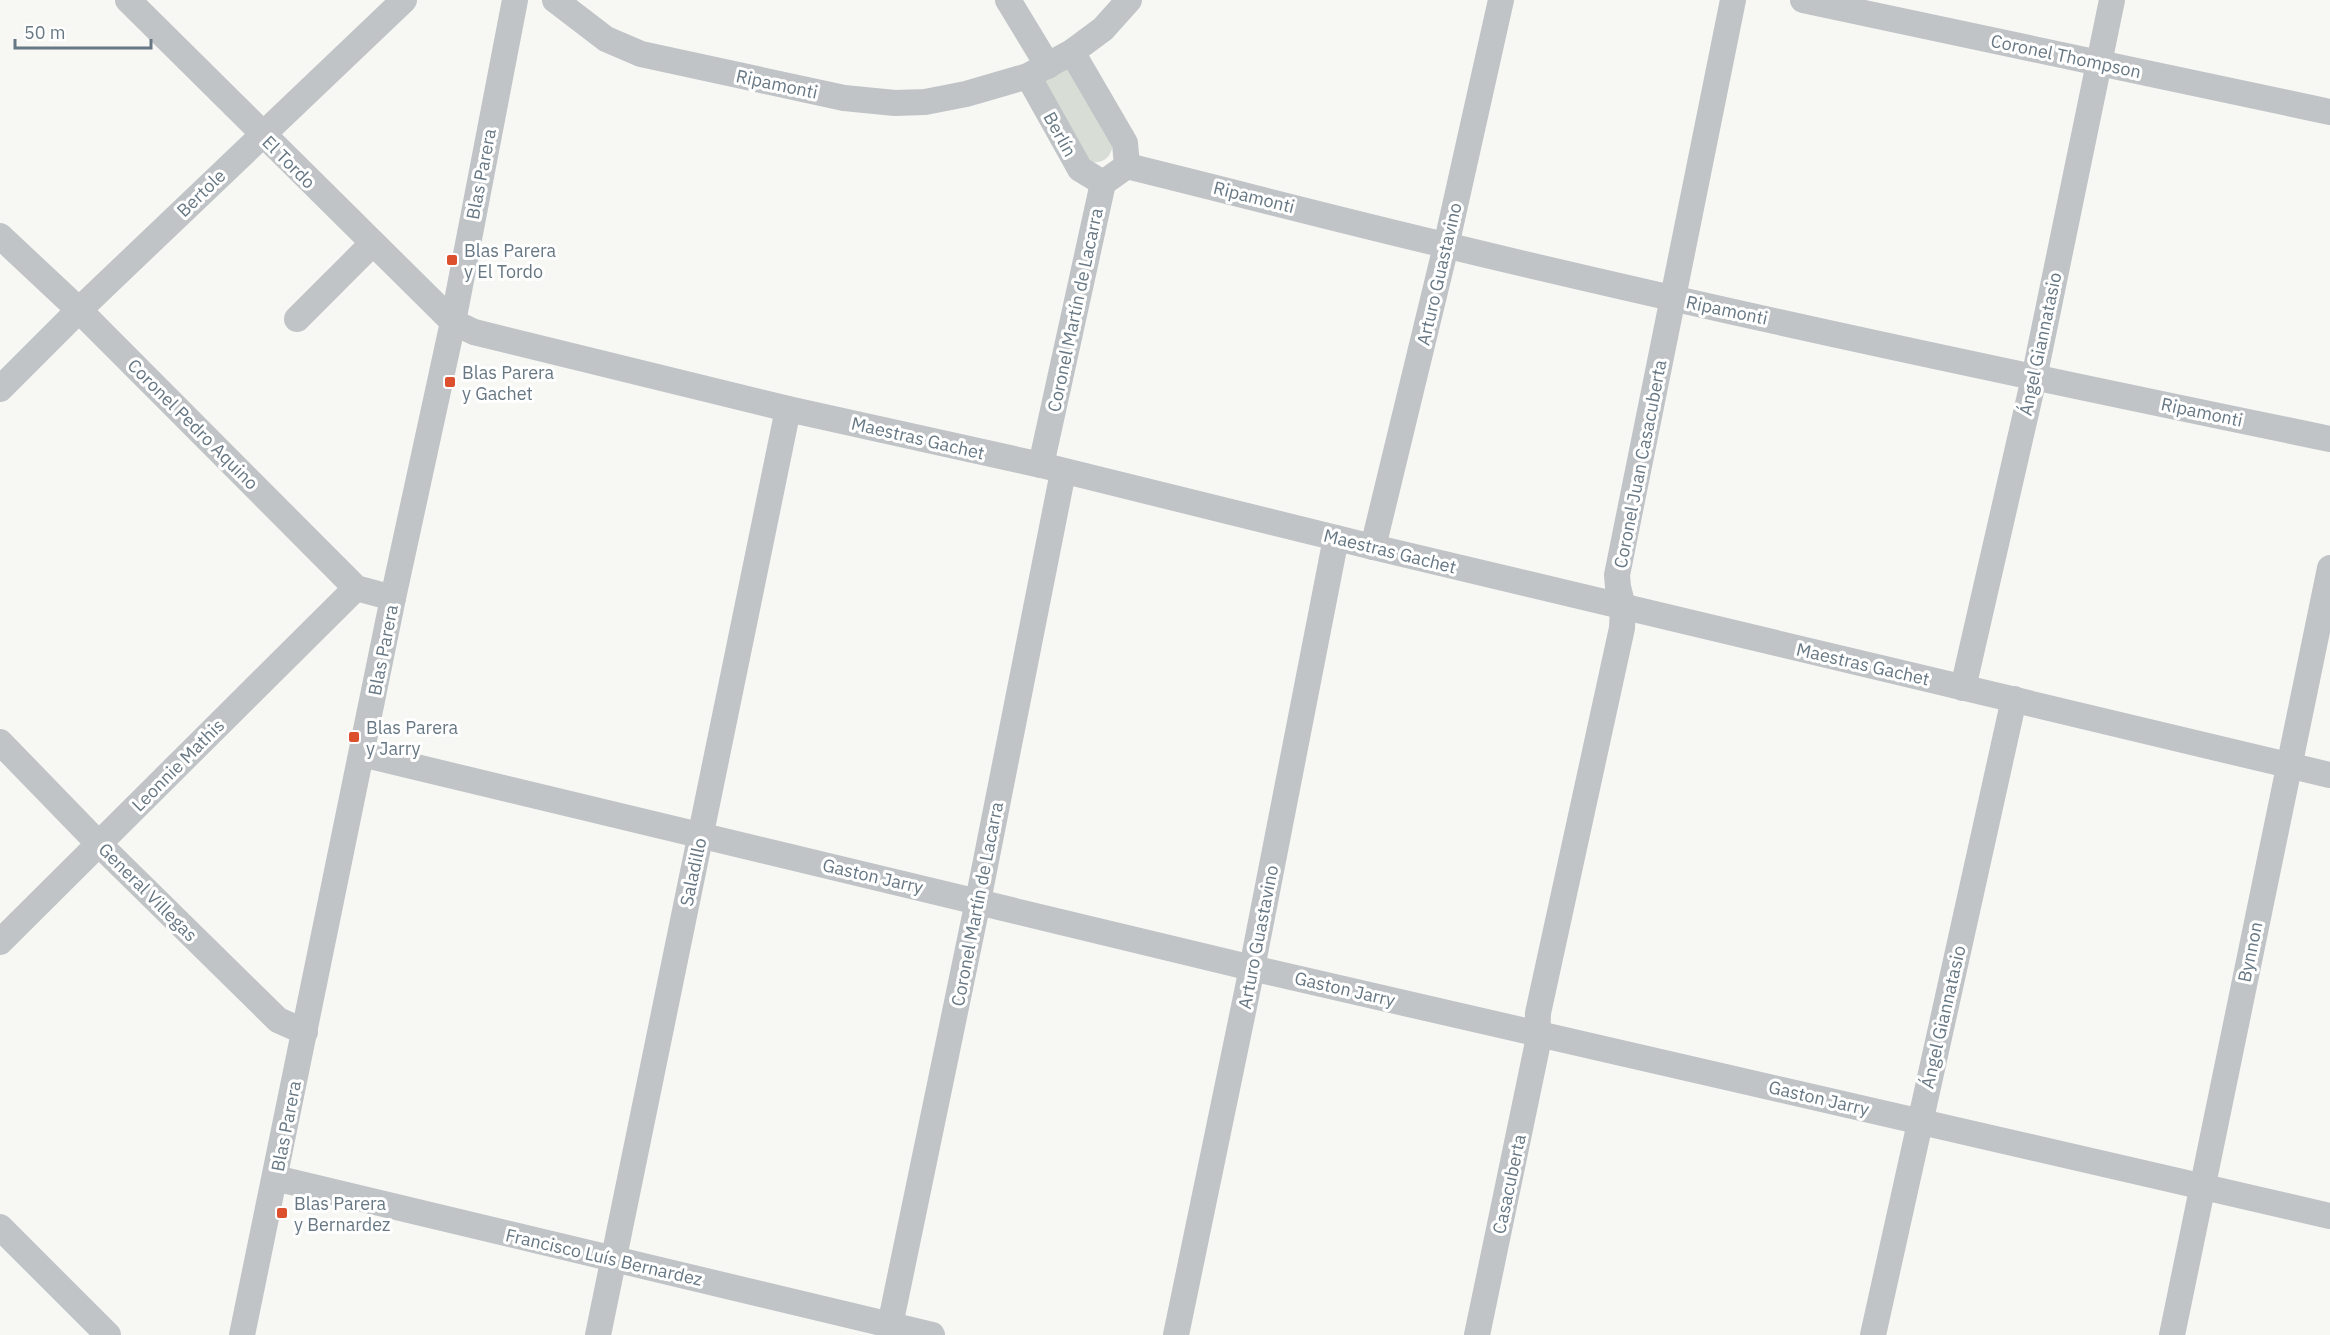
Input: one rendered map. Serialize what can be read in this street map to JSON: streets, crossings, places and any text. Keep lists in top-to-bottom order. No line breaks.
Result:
{"streets":{"street":["Coronel Thompson","Ripamonti","Berlín","El Tordo","Blas Parera","Bertole","Arturo Guastavino","Coronel Martín de Lacarra","Ángel Giannatasio","Coronel Pedro Aquino","Maestras Gachet","Coronel Juan Casacuberta","Leonnie Mathis","Saladillo","Gaston Jarry","General Villegas","Bynnon","Casacuberta","Francisco Luís Bernardez"]},"crossings":[["Coronel Thompson","Ángel Giannatasio"],["Ripamonti","Berlín"],["Ripamonti","Arturo Guastavino"],["Ripamonti","Coronel Martín de Lacarra"],["Ripamonti","Ángel Giannatasio"],["Ripamonti","Coronel Juan Casacuberta"],["Berlín","Coronel Martín de Lacarra"],["El Tordo","Blas Parera"],["El Tordo","Bertole"],["El Tordo","Maestras Gachet"],["Blas Parera","Coronel Pedro Aquino"],["Blas Parera","Maestras Gachet"],["Blas Parera","Gaston Jarry"],["Blas Parera","General Villegas"],["Blas Parera","Francisco Luís Bernardez"],["Bertole","Coronel Pedro Aquino"],["Arturo Guastavino","Maestras Gachet"],["Arturo Guastavino","Gaston Jarry"],["Coronel Martín de Lacarra","Maestras Gachet"],["Coronel Martín de Lacarra","Gaston Jarry"],["Coronel Martín de Lacarra","Francisco Luís Bernardez"],["Ángel Giannatasio","Maestras Gachet"],["Ángel Giannatasio","Gaston Jarry"],["Coronel Pedro Aquino","Leonnie Mathis"],["Maestras Gachet","Coronel Juan Casacuberta"],["Maestras Gachet","Saladillo"],["Maestras Gachet","Bynnon"],["Coronel Juan Casacuberta","Gaston Jarry"],["Coronel Juan Casacuberta","Casacuberta"],["Leonnie Mathis","General Villegas"],["Saladillo","Gaston Jarry"],["Saladillo","Francisco Luís Bernardez"],["Gaston Jarry","Bynnon"],["Gaston Jarry","Casacuberta"]],"places":{"transit":["Blas Parera y El Tordo","Blas Parera y Gachet","Blas Parera y Jarry","Blas Parera y Bernardez"]},"scale_bar":"50 m"}
